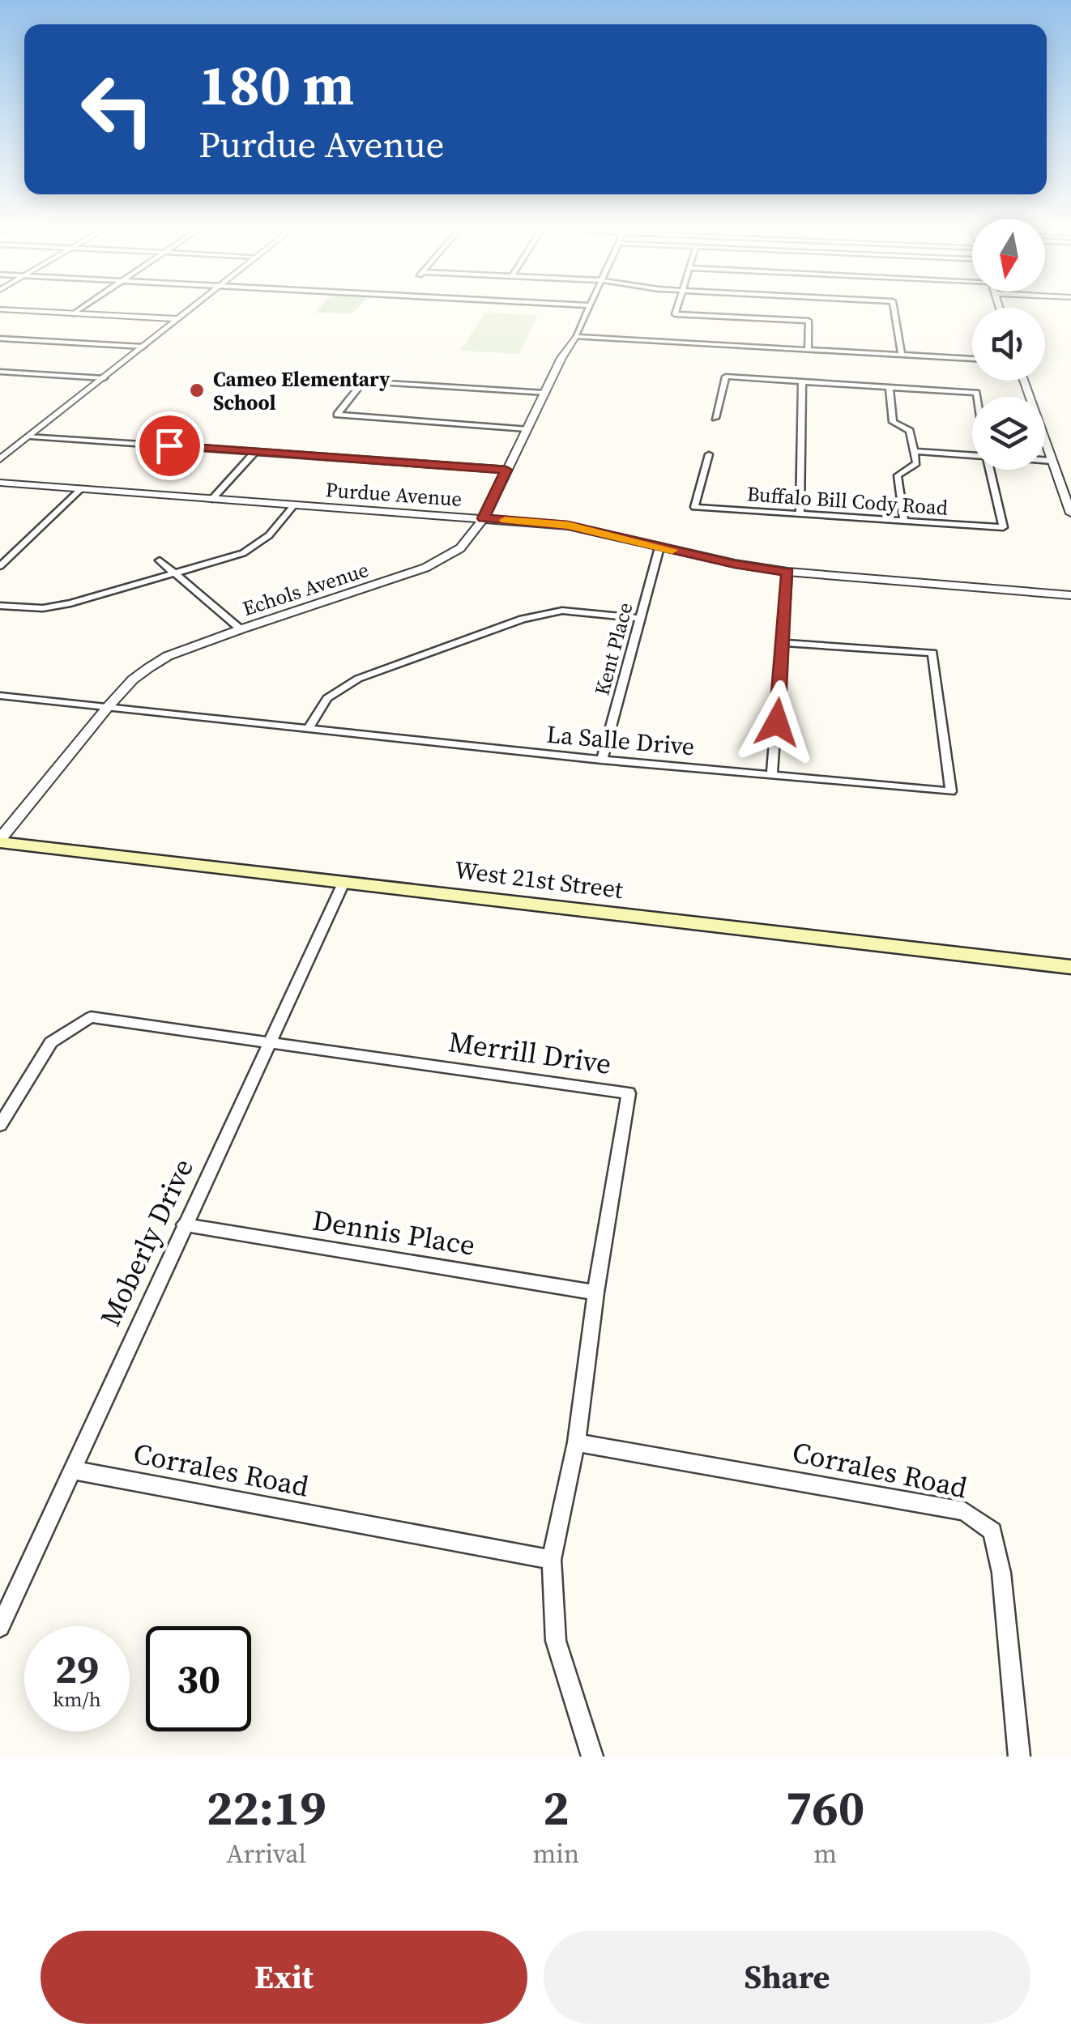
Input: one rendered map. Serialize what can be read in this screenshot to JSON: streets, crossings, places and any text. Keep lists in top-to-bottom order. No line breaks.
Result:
{"streets":{"main road":["West 21st Street"],"street":["Purdue Avenue","Buffalo Bill Cody Road","Echols Avenue","Kent Place","La Salle Drive","Merrill Drive","Dennis Place","Moberly Drive","Corrales Road"]},"crossings":[["Purdue Avenue","Echols Avenue"],["Purdue Avenue","Kent Place"],["Echols Avenue","La Salle Drive"],["Echols Avenue","West 21st Street"],["Kent Place","La Salle Drive"],["West 21st Street","Moberly Drive"],["Merrill Drive","Dennis Place"],["Merrill Drive","Moberly Drive"],["Merrill Drive","Corrales Road"],["Dennis Place","Moberly Drive"],["Moberly Drive","Corrales Road"]],"places":["Cameo Elementary School"],"north":"bottom","page":{"turn":["180 m","Purdue Avenue"],"speed":"29 km/h","limit":"30","eta":["22:19","Arrival","2","min","760","m"],"buttons":["Exit","Share"]}}
